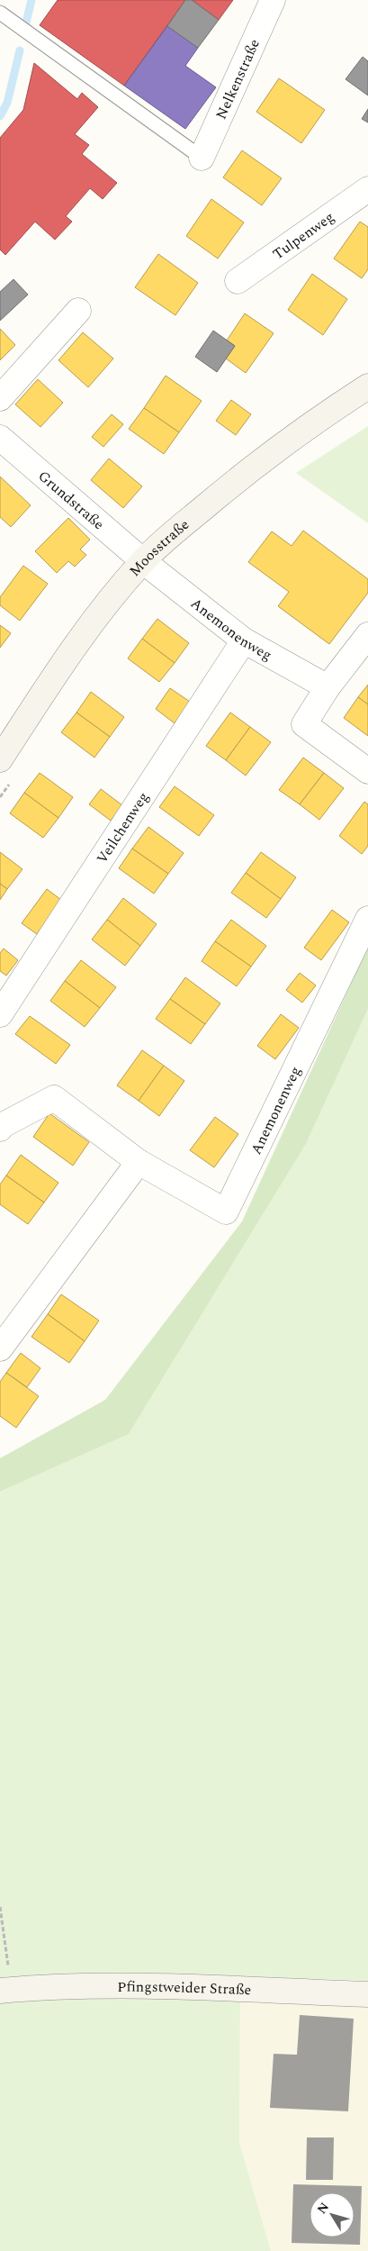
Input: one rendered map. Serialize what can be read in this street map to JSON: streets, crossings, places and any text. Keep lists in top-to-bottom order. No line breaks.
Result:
{"streets":{"street":["Nelkenstraße","Tulpenweg","Grundstraße","Moosstraße","Anemonenweg","Veilchenweg","Pfingstweider Straße"]},"crossings":[["Grundstraße","Moosstraße"],["Grundstraße","Anemonenweg"],["Moosstraße","Anemonenweg"],["Anemonenweg","Veilchenweg"]],"north":"top left"}
